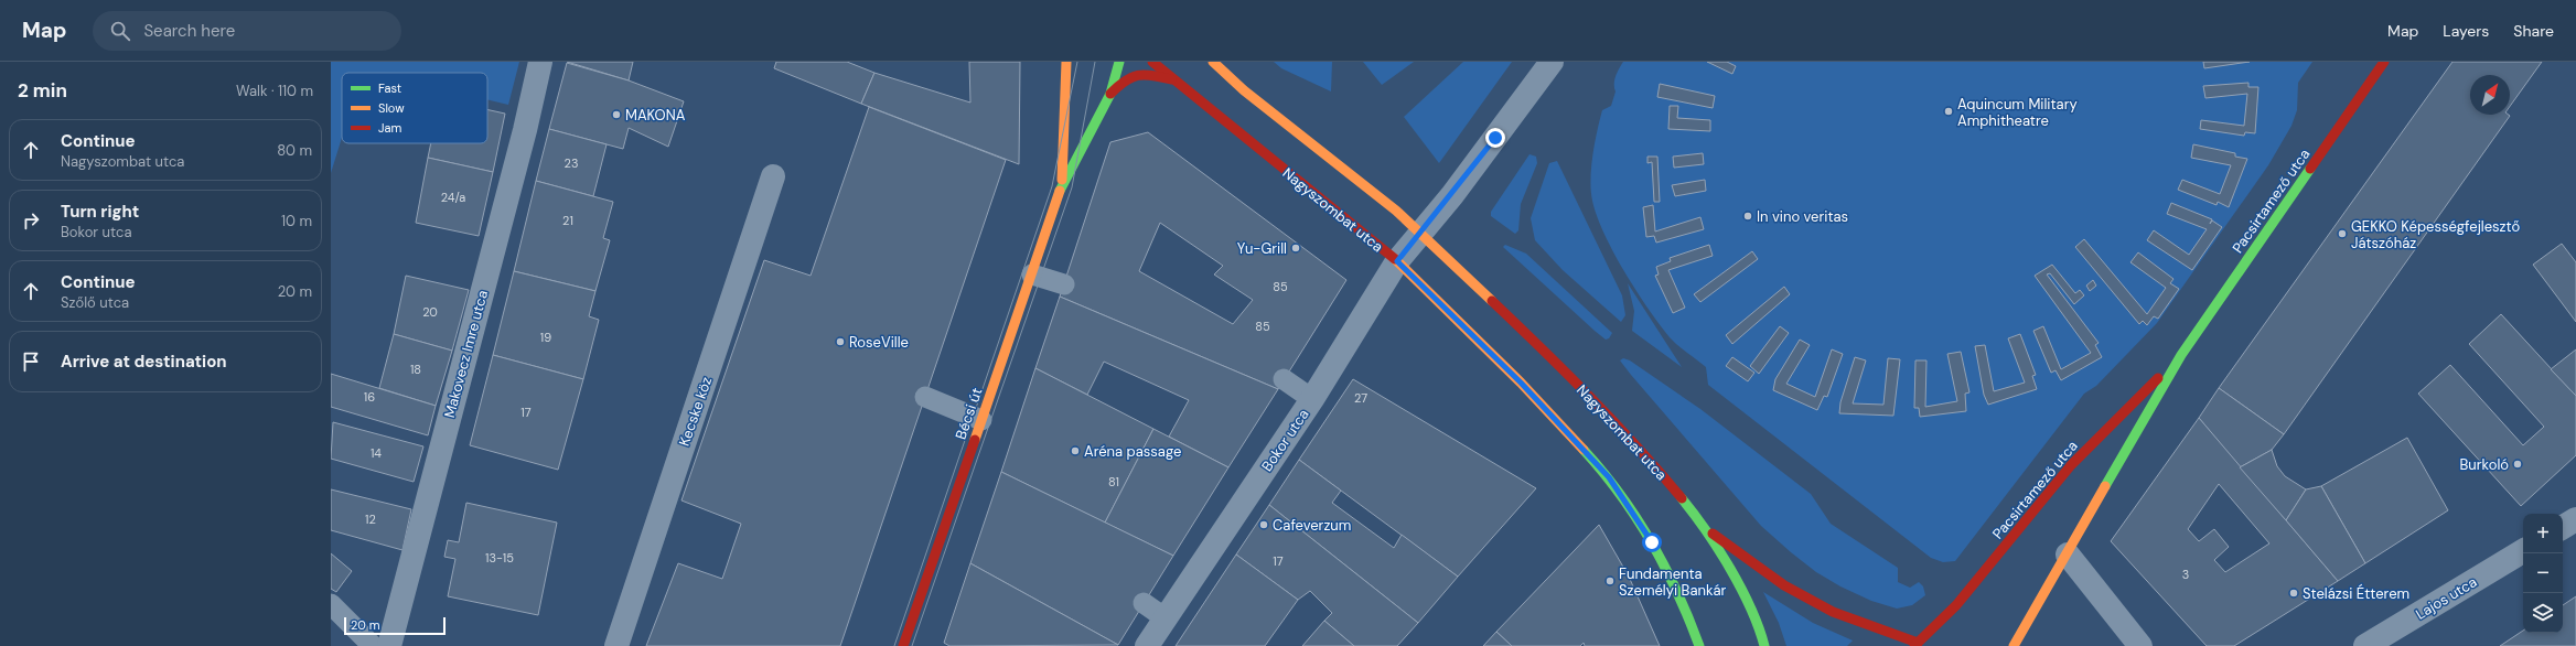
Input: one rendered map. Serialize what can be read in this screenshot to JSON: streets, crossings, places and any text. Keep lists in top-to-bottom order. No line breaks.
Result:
{"streets":{"main road":["Pacsirtamező utca","Nagyszombat utca","Bécsi út"],"street":["Makovecz Imre utca","Kecske köz","Bokor utca","Lajos utca"]},"crossings":[["Pacsirtamező utca","Nagyszombat utca"],["Nagyszombat utca","Bécsi út"],["Nagyszombat utca","Bokor utca"]],"places":["Aquincum Military Amphitheatre","MAKONA","In vino veritas","GEKKO Képességfejlesztő Játszóház","Yu-Grill","RoseVille","Aréna passage","Burkoló","Cafeverzum","Fundamenta Személyi Bankár","Stelázsi Étterem"],"house_numbers":["23","24/a","21","85","20","85","19","18","16","27","17","14","81","12","13-15","17","3"],"legend":["Fast","Slow","Jam"],"scale_bar":"20 m","north":"top right","page":{"header":"Map","search":"Search here","nav":["Map","Layers","Share"],"heading":["2 min","Walk · 110 m"],"list":[["Continue","Nagyszombat utca","80 m"],["Turn right","Bokor utca","10 m"],["Continue","Szőlő utca","20 m"],"Arrive at destination"],"map_buttons":["+","−"],"scale":"20 m"}}
